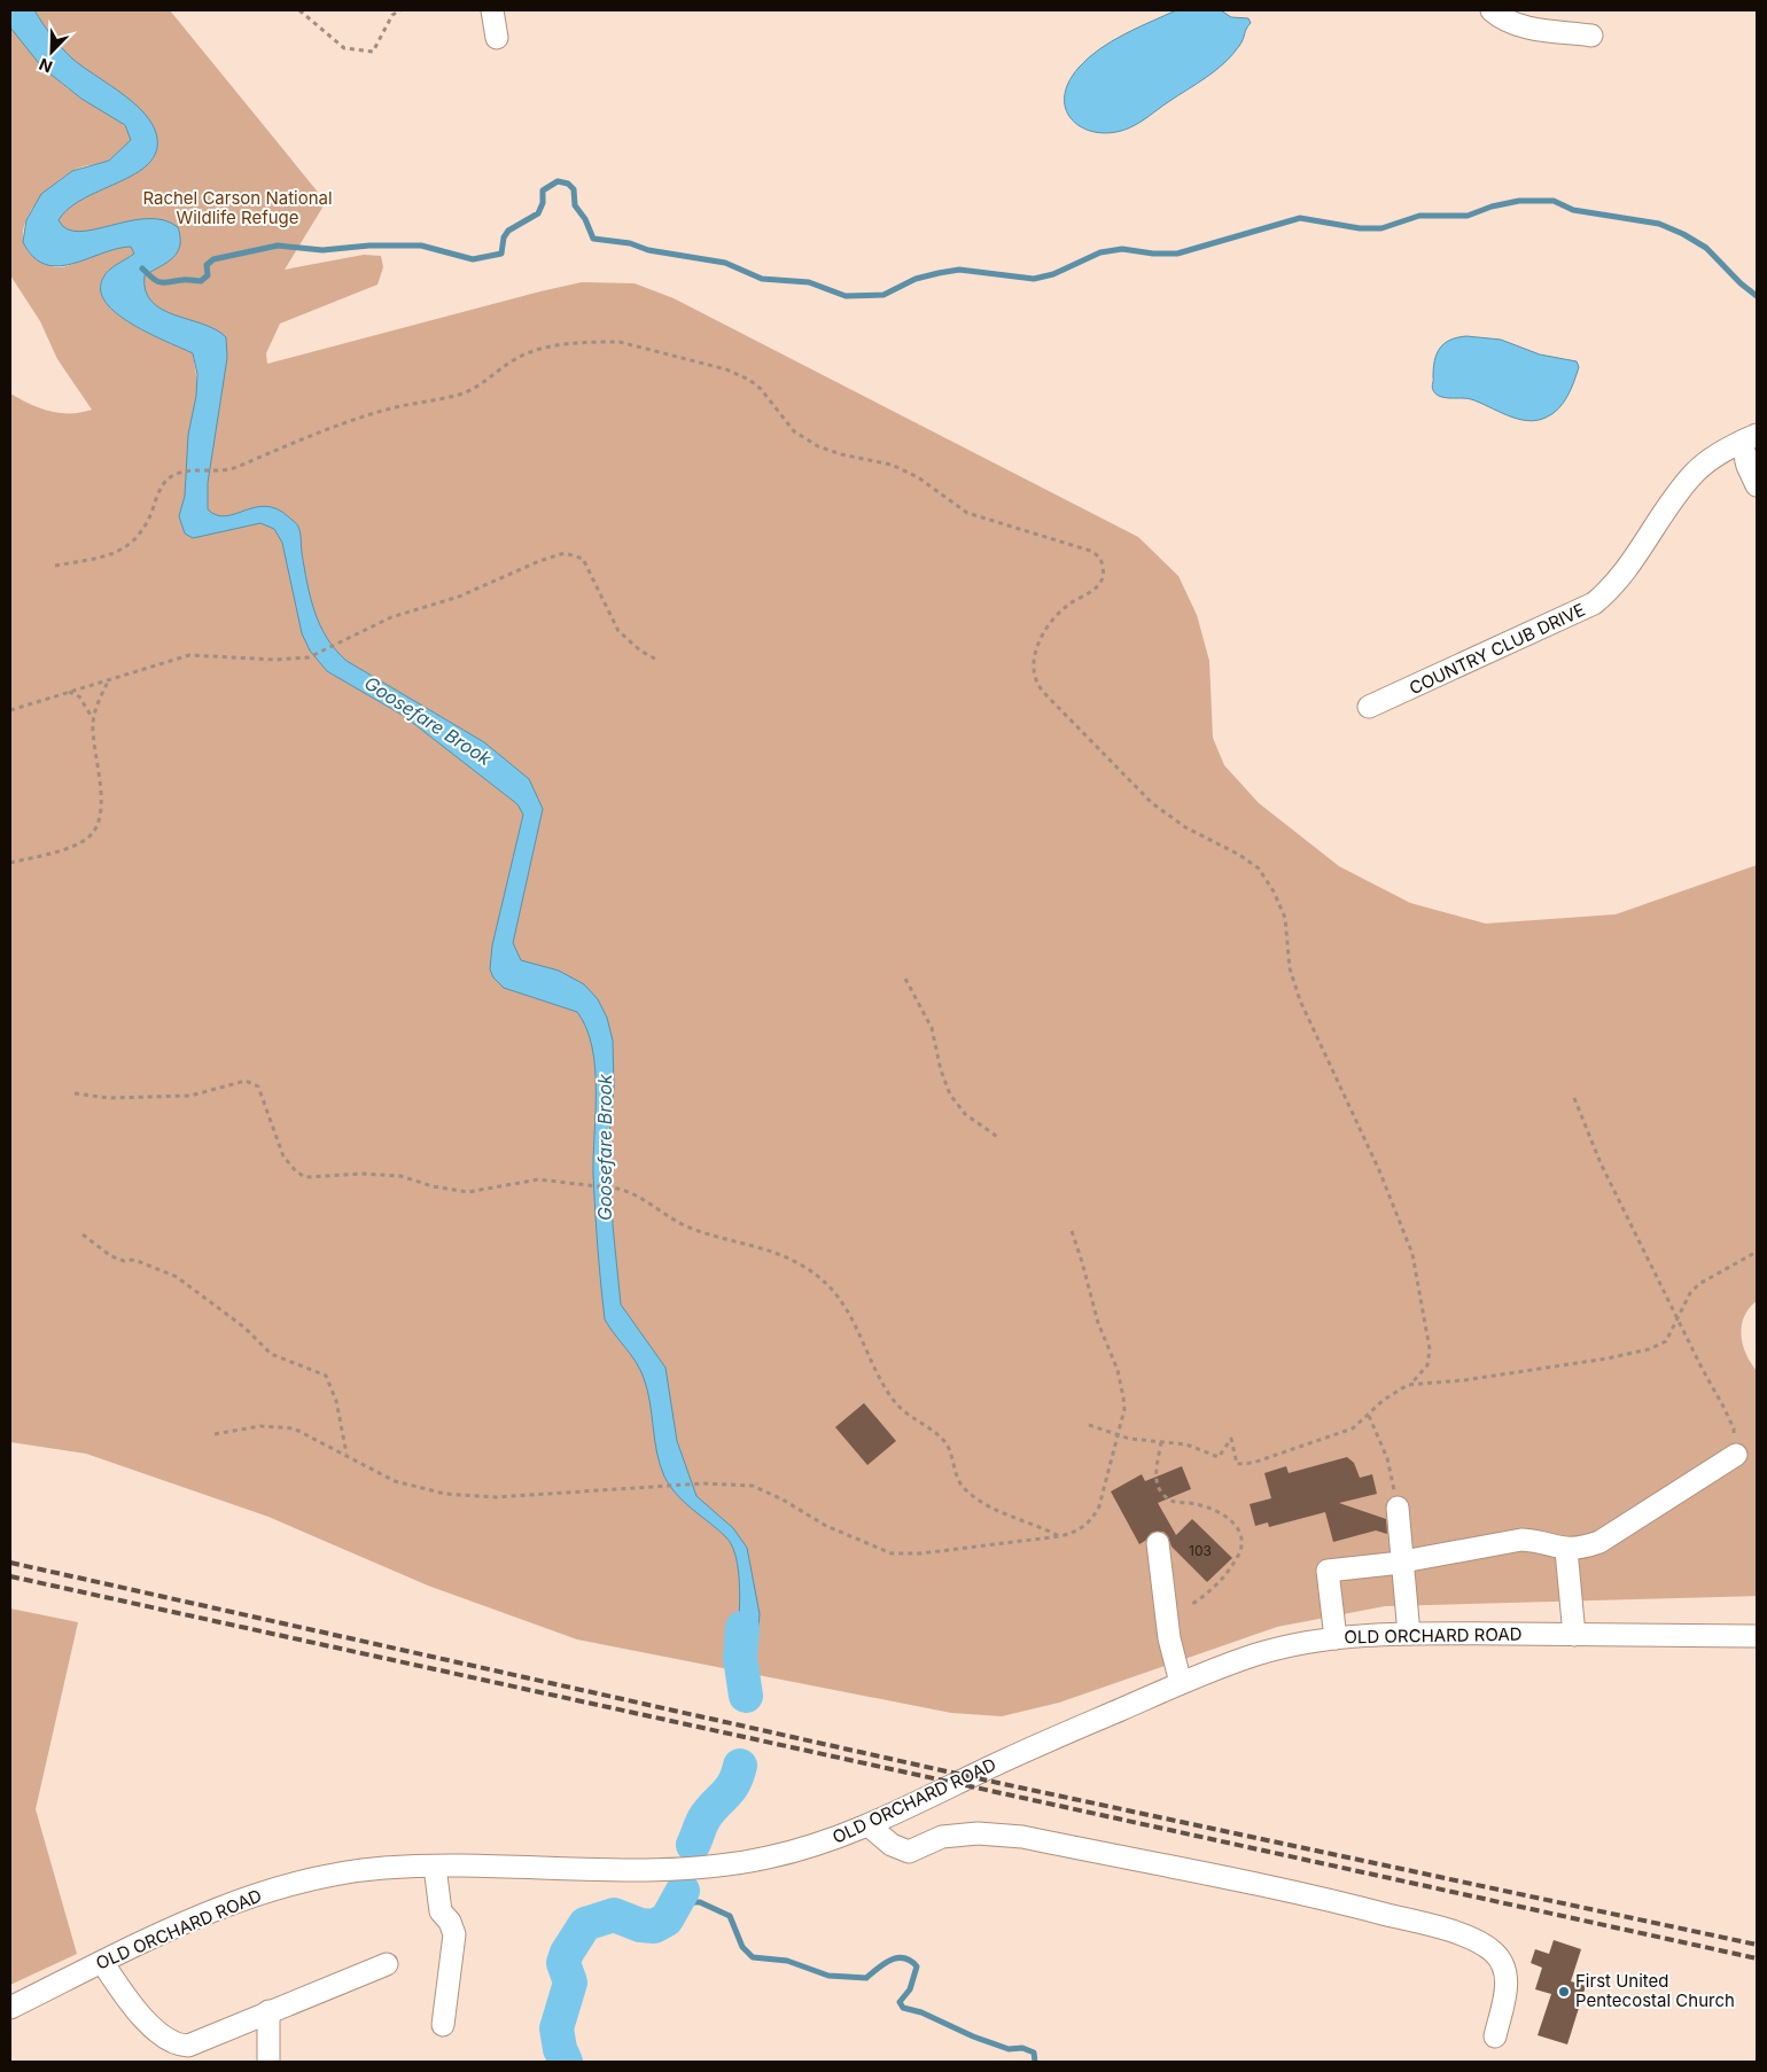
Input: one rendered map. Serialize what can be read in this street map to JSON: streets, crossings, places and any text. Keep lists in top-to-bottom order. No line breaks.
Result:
{"streets":{"street":["COUNTRY CLUB DRIVE","OLD ORCHARD ROAD"]},"water":["Goosefare Brook"],"parks":["Rachel Carson National Wildlife Refuge"],"places":["First United Pentecostal Church"],"house_numbers":["103"],"north":"bottom left"}
